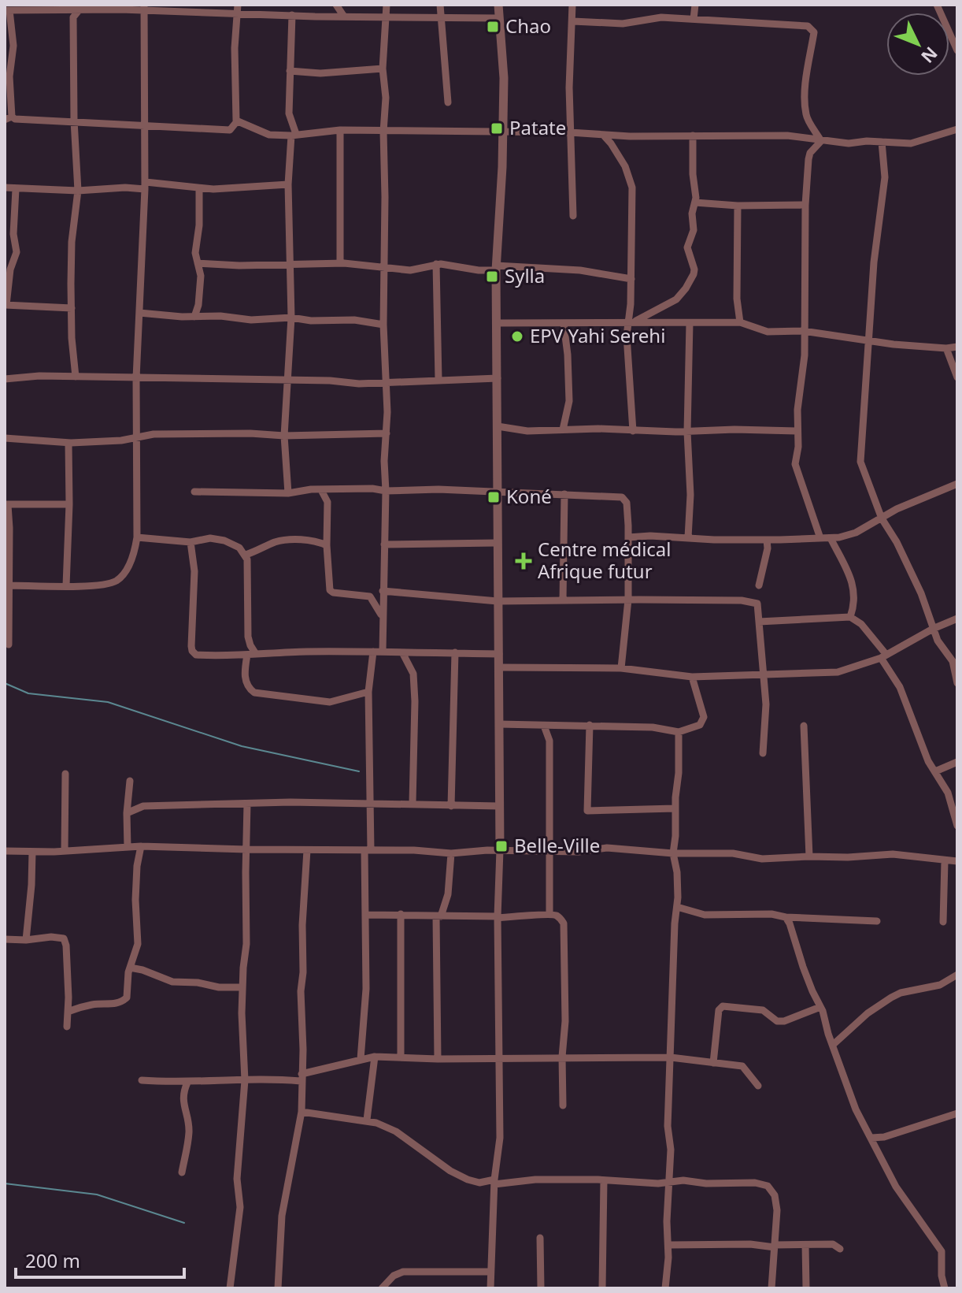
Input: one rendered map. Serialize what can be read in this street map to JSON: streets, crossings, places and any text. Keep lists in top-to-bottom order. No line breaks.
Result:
{"places":{"transit":["Chao","Patate","Sylla","Koné","Belle-Ville"],"other":["EPV Yahi Serehi"],"health":["Centre médical Afrique futur"]},"scale_bar":"200 m","north":"bottom right"}
